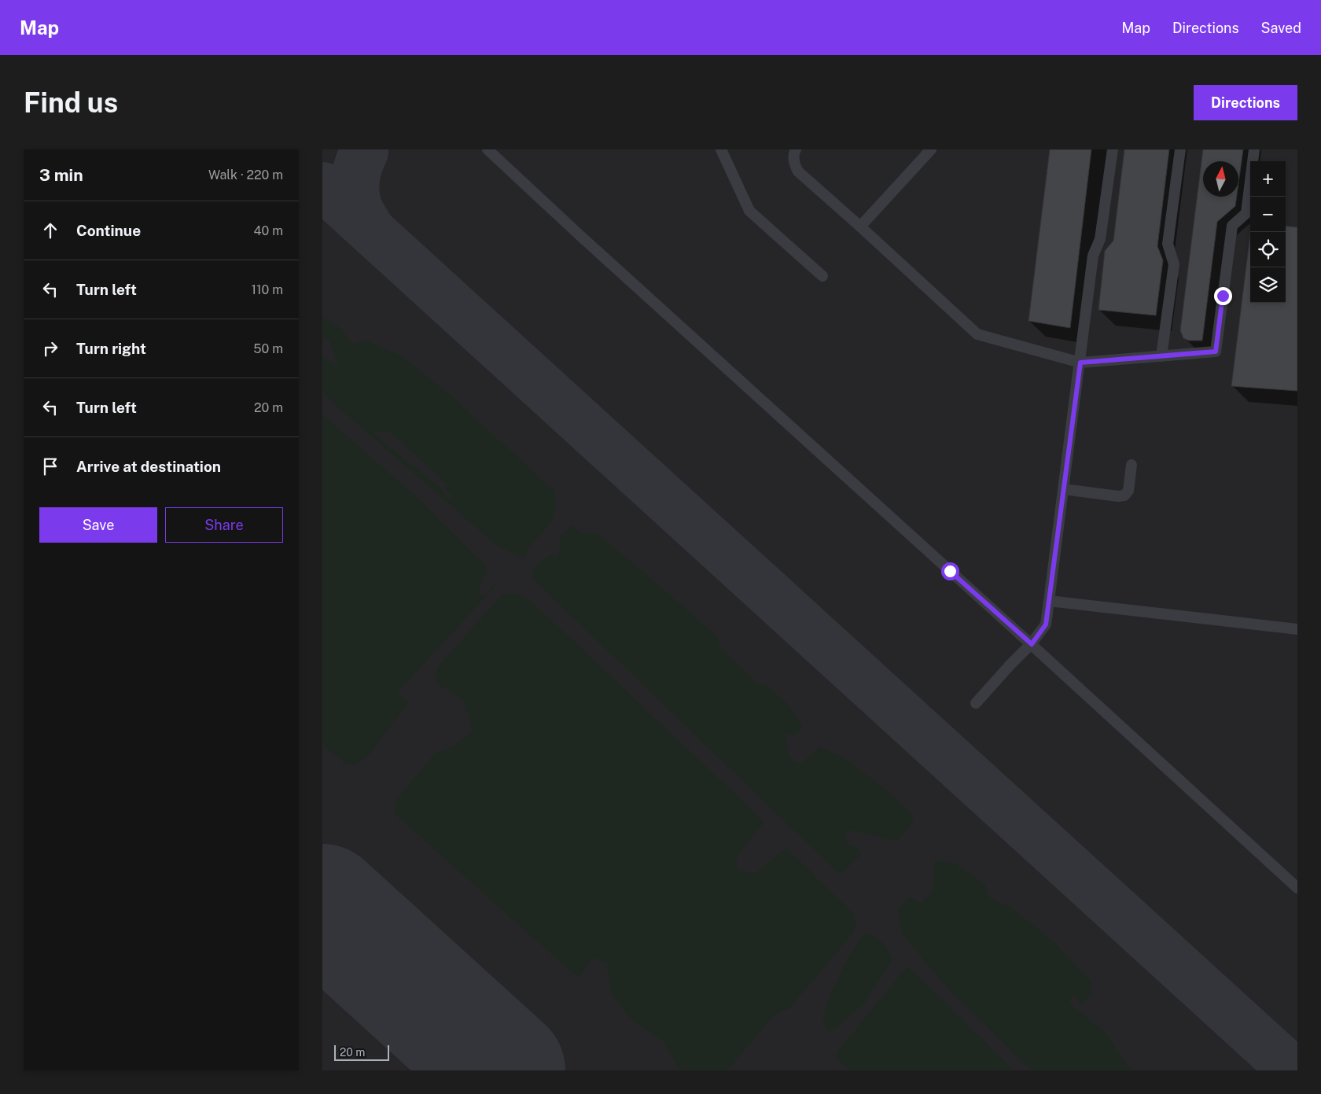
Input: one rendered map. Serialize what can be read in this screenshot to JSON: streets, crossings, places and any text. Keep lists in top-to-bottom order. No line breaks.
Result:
{"scale_bar":"20 m","north":"top","page":{"header":"Map","nav":["Map","Directions","Saved"],"buttons":["Directions",["Save","Share"]],"title":"Find us","heading":["3 min","Walk · 220 m"],"map_buttons":["+","−"],"list":[["Continue","40 m"],["Turn left","110 m"],["Turn right","50 m"],["Turn left","20 m"],"Arrive at destination"],"scale":"20 m"}}
